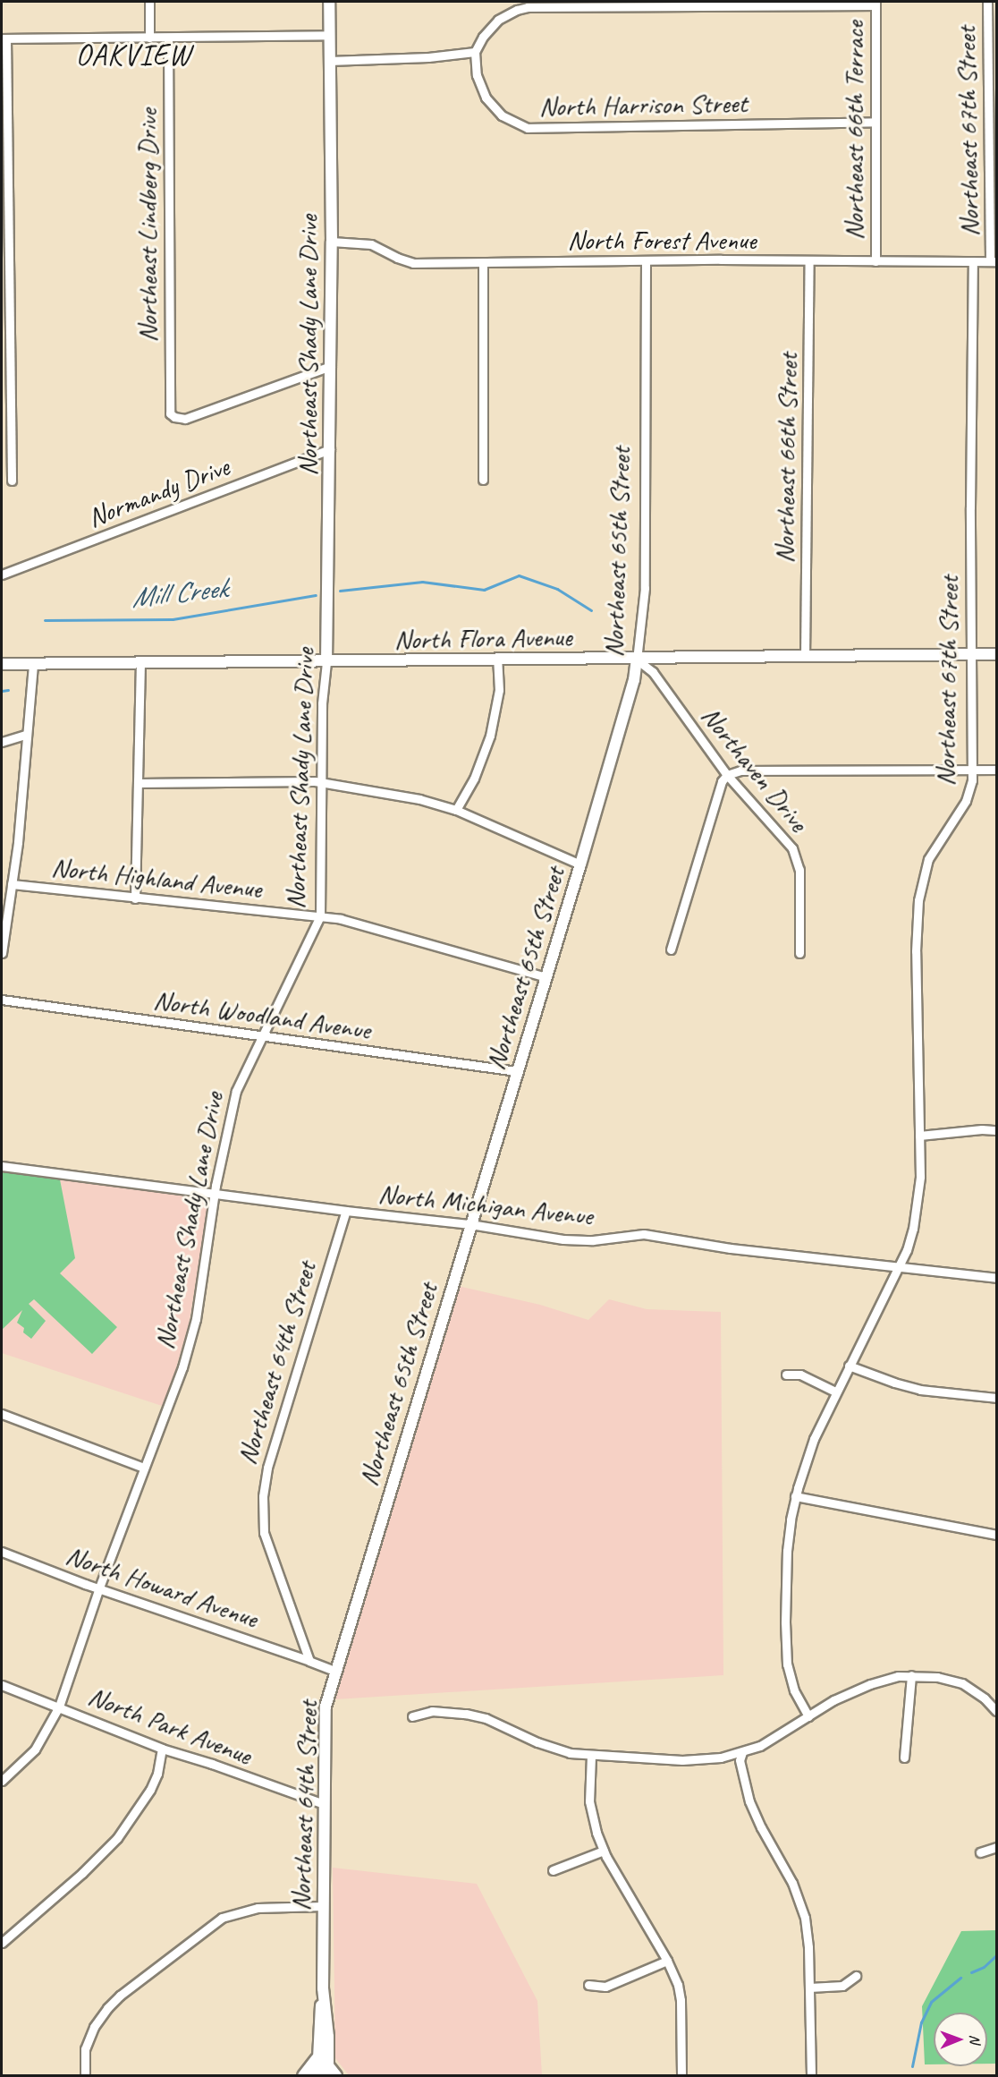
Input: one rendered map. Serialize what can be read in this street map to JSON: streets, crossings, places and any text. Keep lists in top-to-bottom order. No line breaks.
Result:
{"streets":{"street":["North Harrison Street","Northeast 66th Terrace","Northeast 67th Street","Northeast Lindberg Drive","North Forest Avenue","Northeast Shady Lane Drive","Northeast 66th Street","Normandy Drive","Northeast 65th Street","North Flora Avenue","Northaven Drive","North Highland Avenue","North Woodland Avenue","North Michigan Avenue","Northeast 64th Street","North Howard Avenue","North Park Avenue"]},"crossings":[["North Harrison Street","Northeast 66th Terrace"],["Northeast 66th Terrace","North Forest Avenue"],["Northeast 67th Street","North Forest Avenue"],["Northeast 67th Street","North Flora Avenue"],["Northeast 67th Street","North Michigan Avenue"],["Northeast Lindberg Drive","Northeast Shady Lane Drive"],["North Forest Avenue","Northeast Shady Lane Drive"],["North Forest Avenue","Northeast 66th Street"],["North Forest Avenue","Northeast 65th Street"],["Northeast Shady Lane Drive","Normandy Drive"],["Northeast Shady Lane Drive","North Flora Avenue"],["Northeast Shady Lane Drive","North Highland Avenue"],["Northeast Shady Lane Drive","North Woodland Avenue"],["Northeast Shady Lane Drive","North Michigan Avenue"],["Northeast Shady Lane Drive","North Howard Avenue"],["Northeast Shady Lane Drive","North Park Avenue"],["Northeast 66th Street","North Flora Avenue"],["Northeast 65th Street","North Flora Avenue"],["Northeast 65th Street","Northaven Drive"],["Northeast 65th Street","North Highland Avenue"],["Northeast 65th Street","North Woodland Avenue"],["Northeast 65th Street","North Michigan Avenue"],["Northeast 65th Street","Northeast 64th Street"],["North Flora Avenue","Northaven Drive"],["North Michigan Avenue","Northeast 64th Street"],["Northeast 64th Street","North Howard Avenue"],["Northeast 64th Street","North Park Avenue"]],"districts":["OAKVIEW"],"water":["Mill Creek"],"north":"right"}
